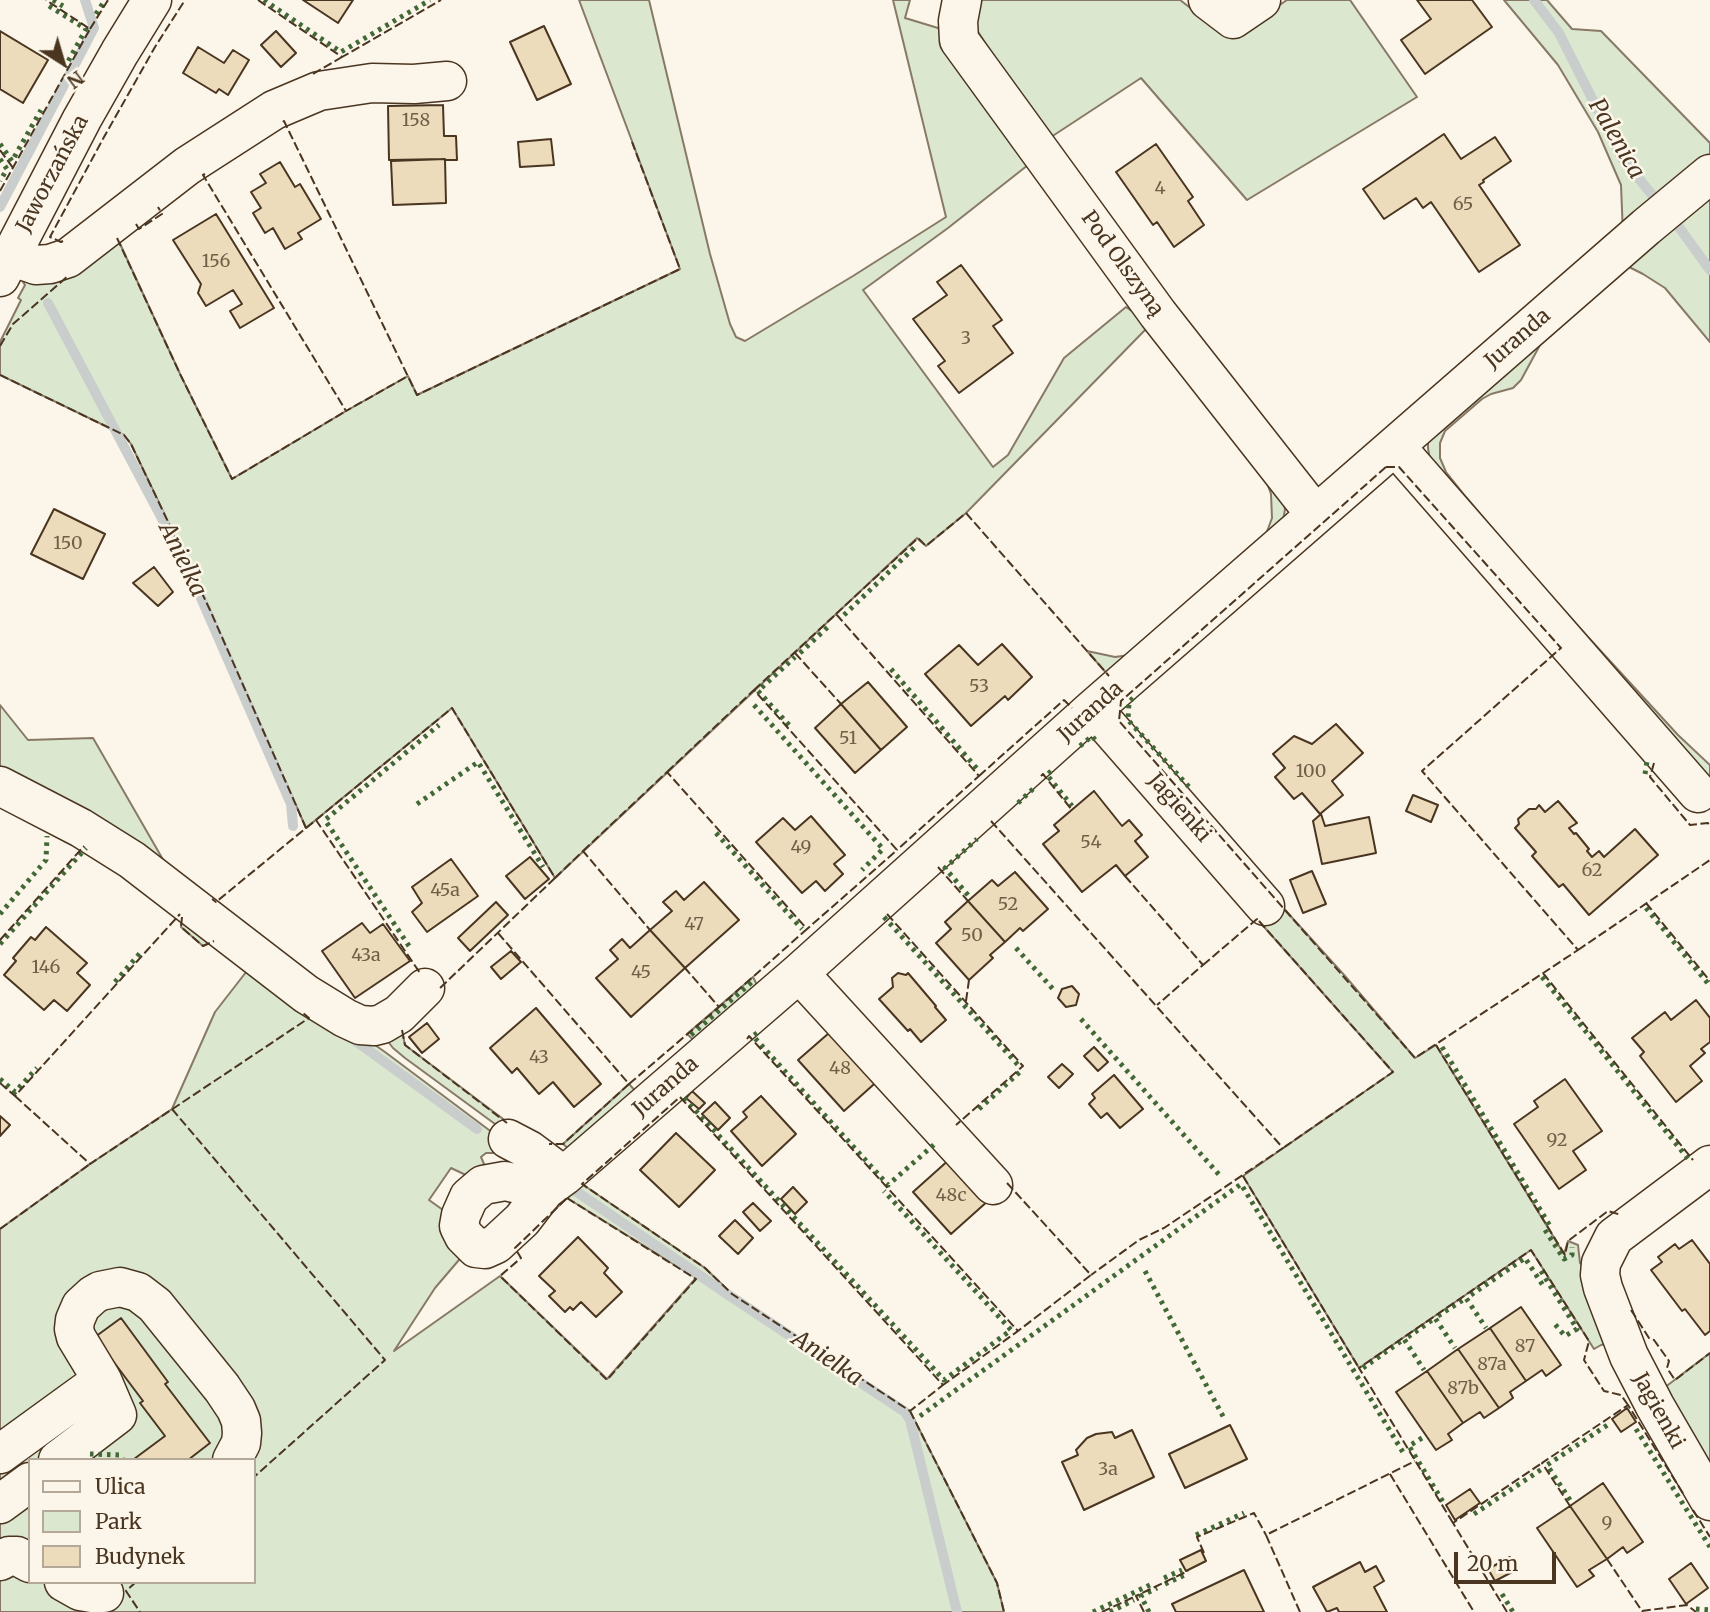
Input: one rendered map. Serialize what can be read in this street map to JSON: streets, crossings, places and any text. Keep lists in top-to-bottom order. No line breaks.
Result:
{"streets":{"street":["Jaworzańska","Pod Olszyną","Juranda","Jagienki"]},"crossings":[["Pod Olszyną","Juranda"],["Juranda","Jagienki"]],"water":["Palenica","Anielka"],"house_numbers":["158","4","65","156","3","150","53","51","100","54","49","62","45a","52","47","50","43a","146","45","43","48","92","48c","87","87a","87b","3a","9"],"legend":["Ulica","Park","Budynek"],"scale_bar":"20 m","north":"bottom right"}
